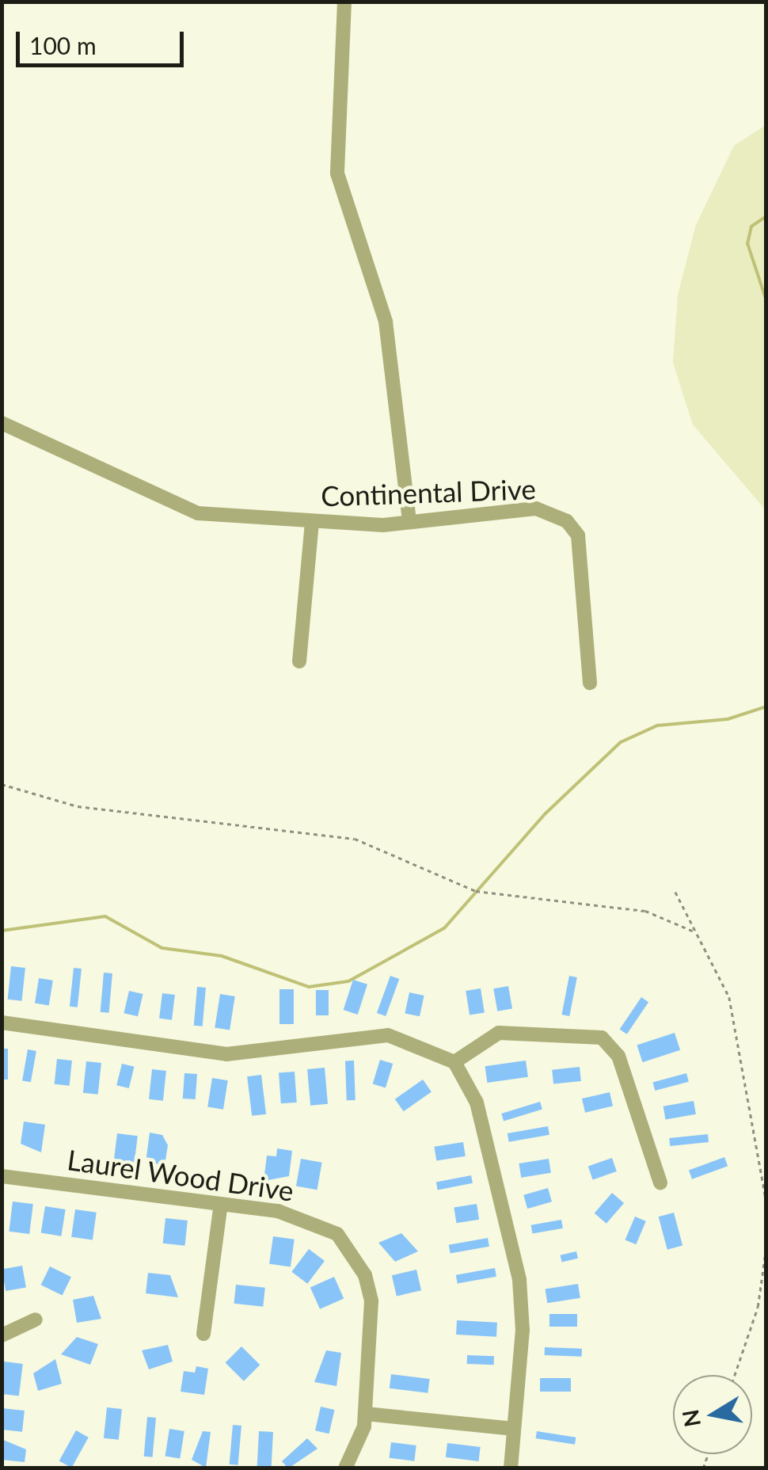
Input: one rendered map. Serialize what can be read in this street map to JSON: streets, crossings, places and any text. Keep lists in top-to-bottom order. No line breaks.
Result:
{"streets":{"street":["Continental Drive","Laurel Wood Drive"]},"scale_bar":"100 m","north":"left"}
